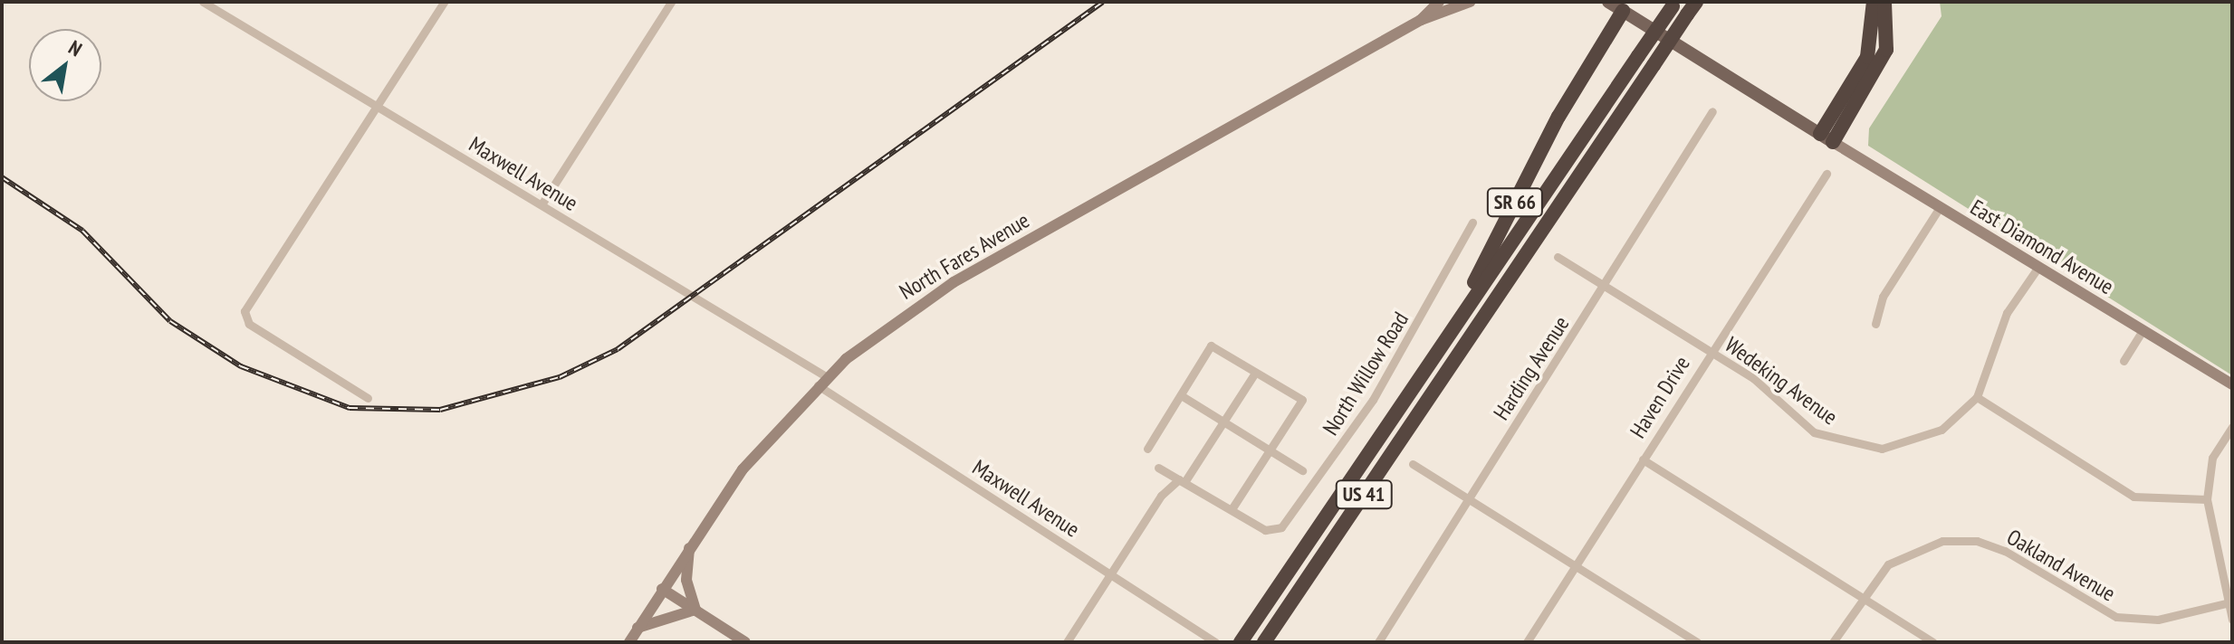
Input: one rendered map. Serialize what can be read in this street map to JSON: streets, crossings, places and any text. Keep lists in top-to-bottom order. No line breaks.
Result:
{"streets":{"highway":["SR 66","US 41"],"main road":["East Diamond Avenue"],"street":["Maxwell Avenue","North Fares Avenue","Harding Avenue","North Willow Road","Wedeking Avenue","Haven Drive","Oakland Avenue"]},"crossings":[["Maxwell Avenue","North Fares Avenue"],["SR 66","East Diamond Avenue"],["SR 66","US 41"],["Harding Avenue","Wedeking Avenue"],["Wedeking Avenue","Haven Drive"]],"north":"top right"}
